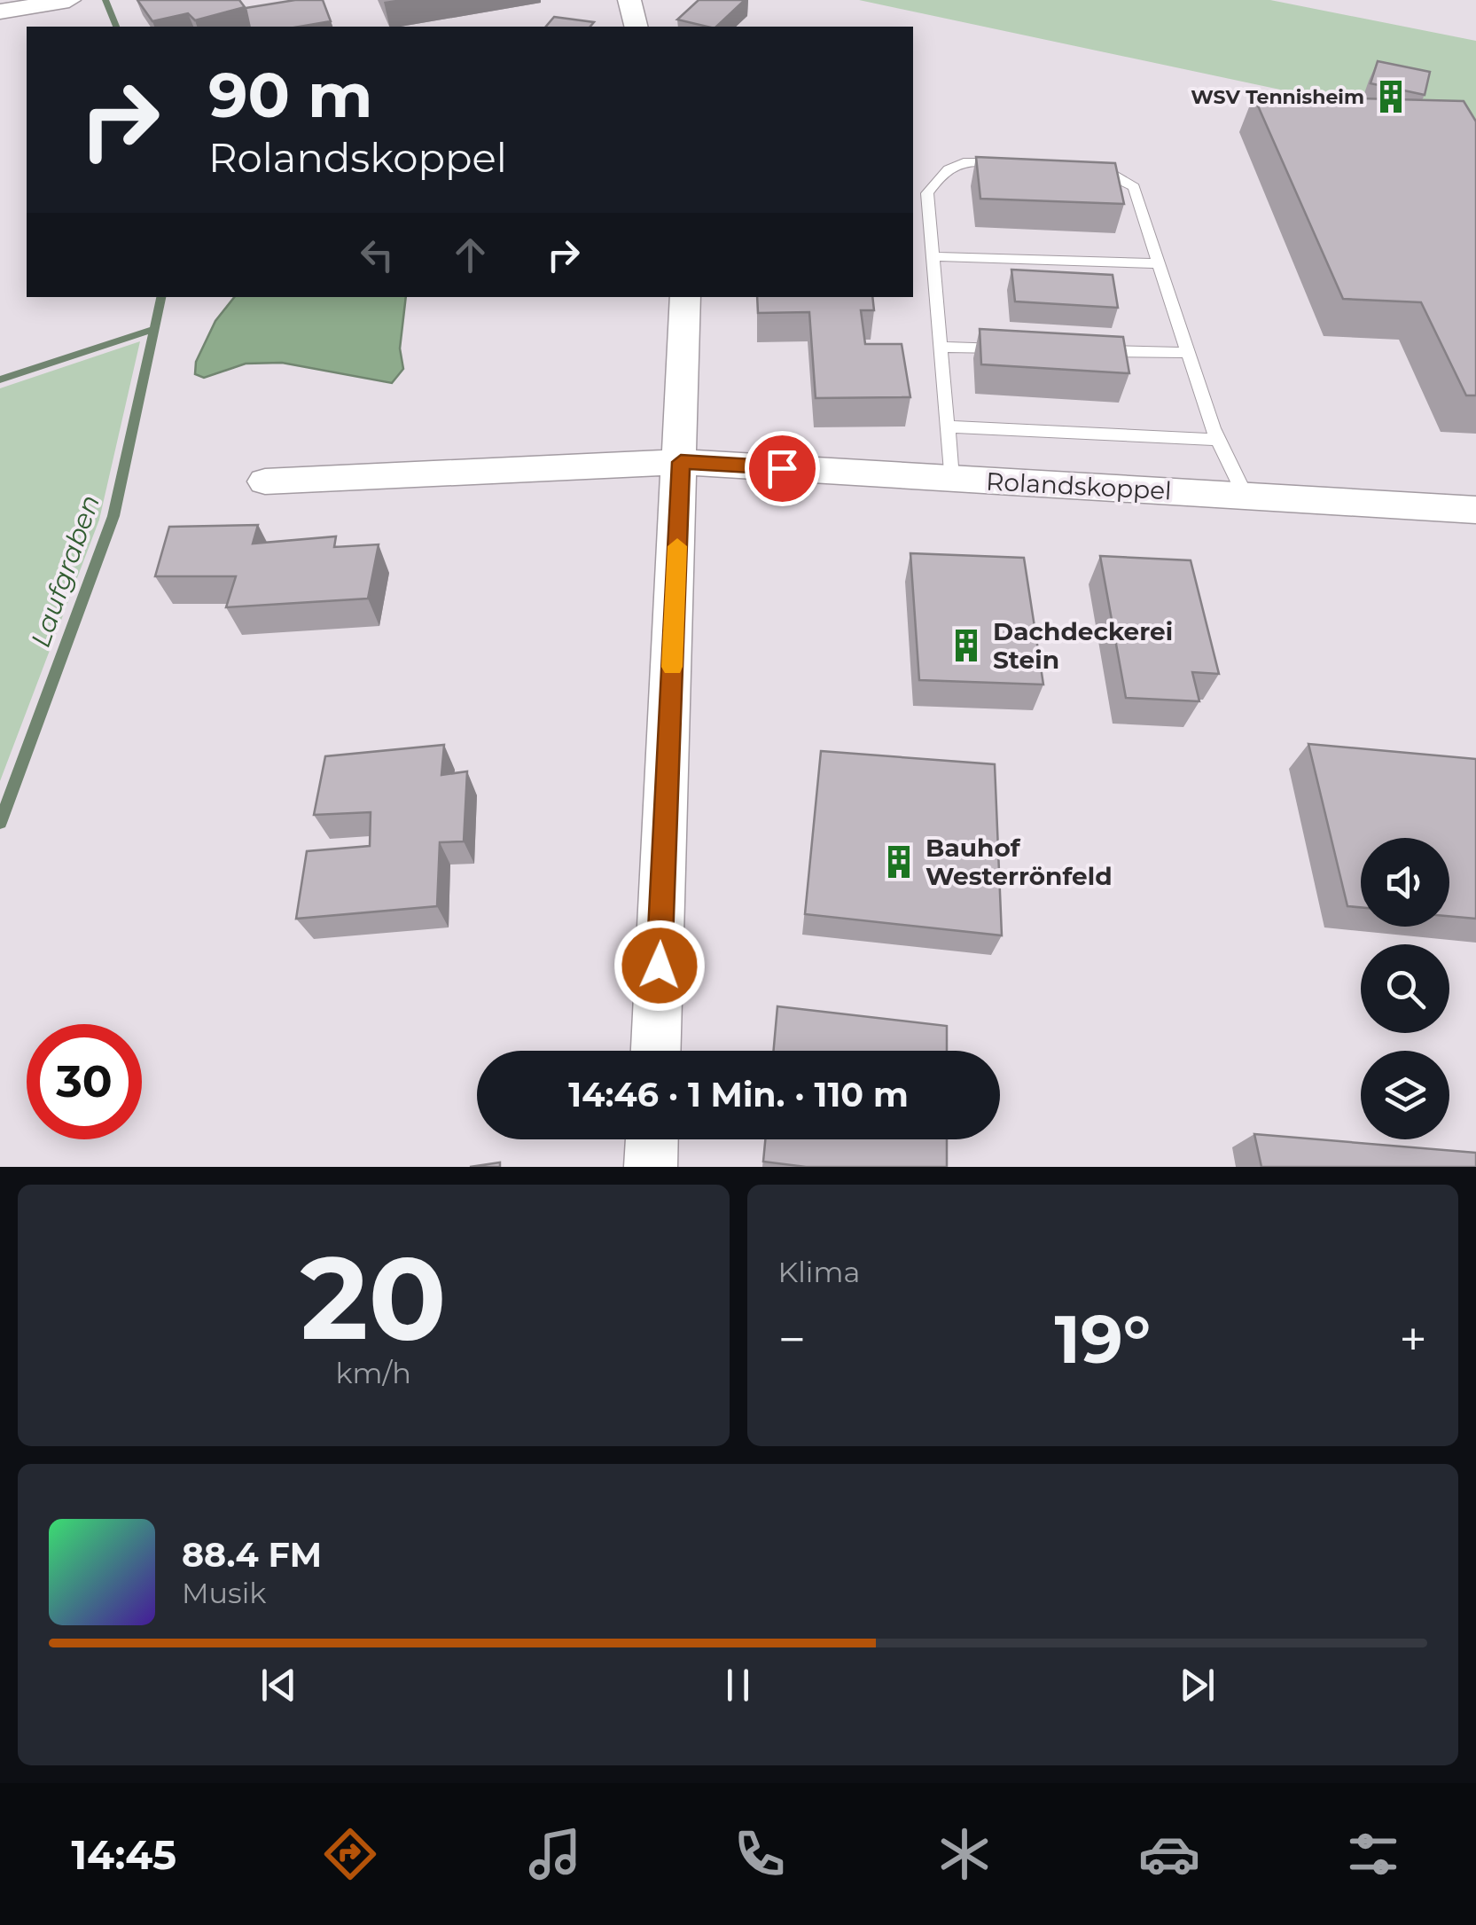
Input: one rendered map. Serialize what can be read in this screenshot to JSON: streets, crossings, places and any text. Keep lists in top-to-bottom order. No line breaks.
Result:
{"streets":{"street":["Rolandskoppel"]},"water":["Laufgraben"],"places":{"building":["WSV Tennisheim","Dachdeckerei Stein","Bauhof Westerrönfeld"]},"page":{"turn":["90 m","Rolandskoppel"],"limit":"30","trip":"14:46 · 1 Min. · 110 m","tile":[["20","km/h"],"Klima"],"heat":["−","19°","+"],"song":["88.4 FM","Musik"],"tabs":"14:45"}}
